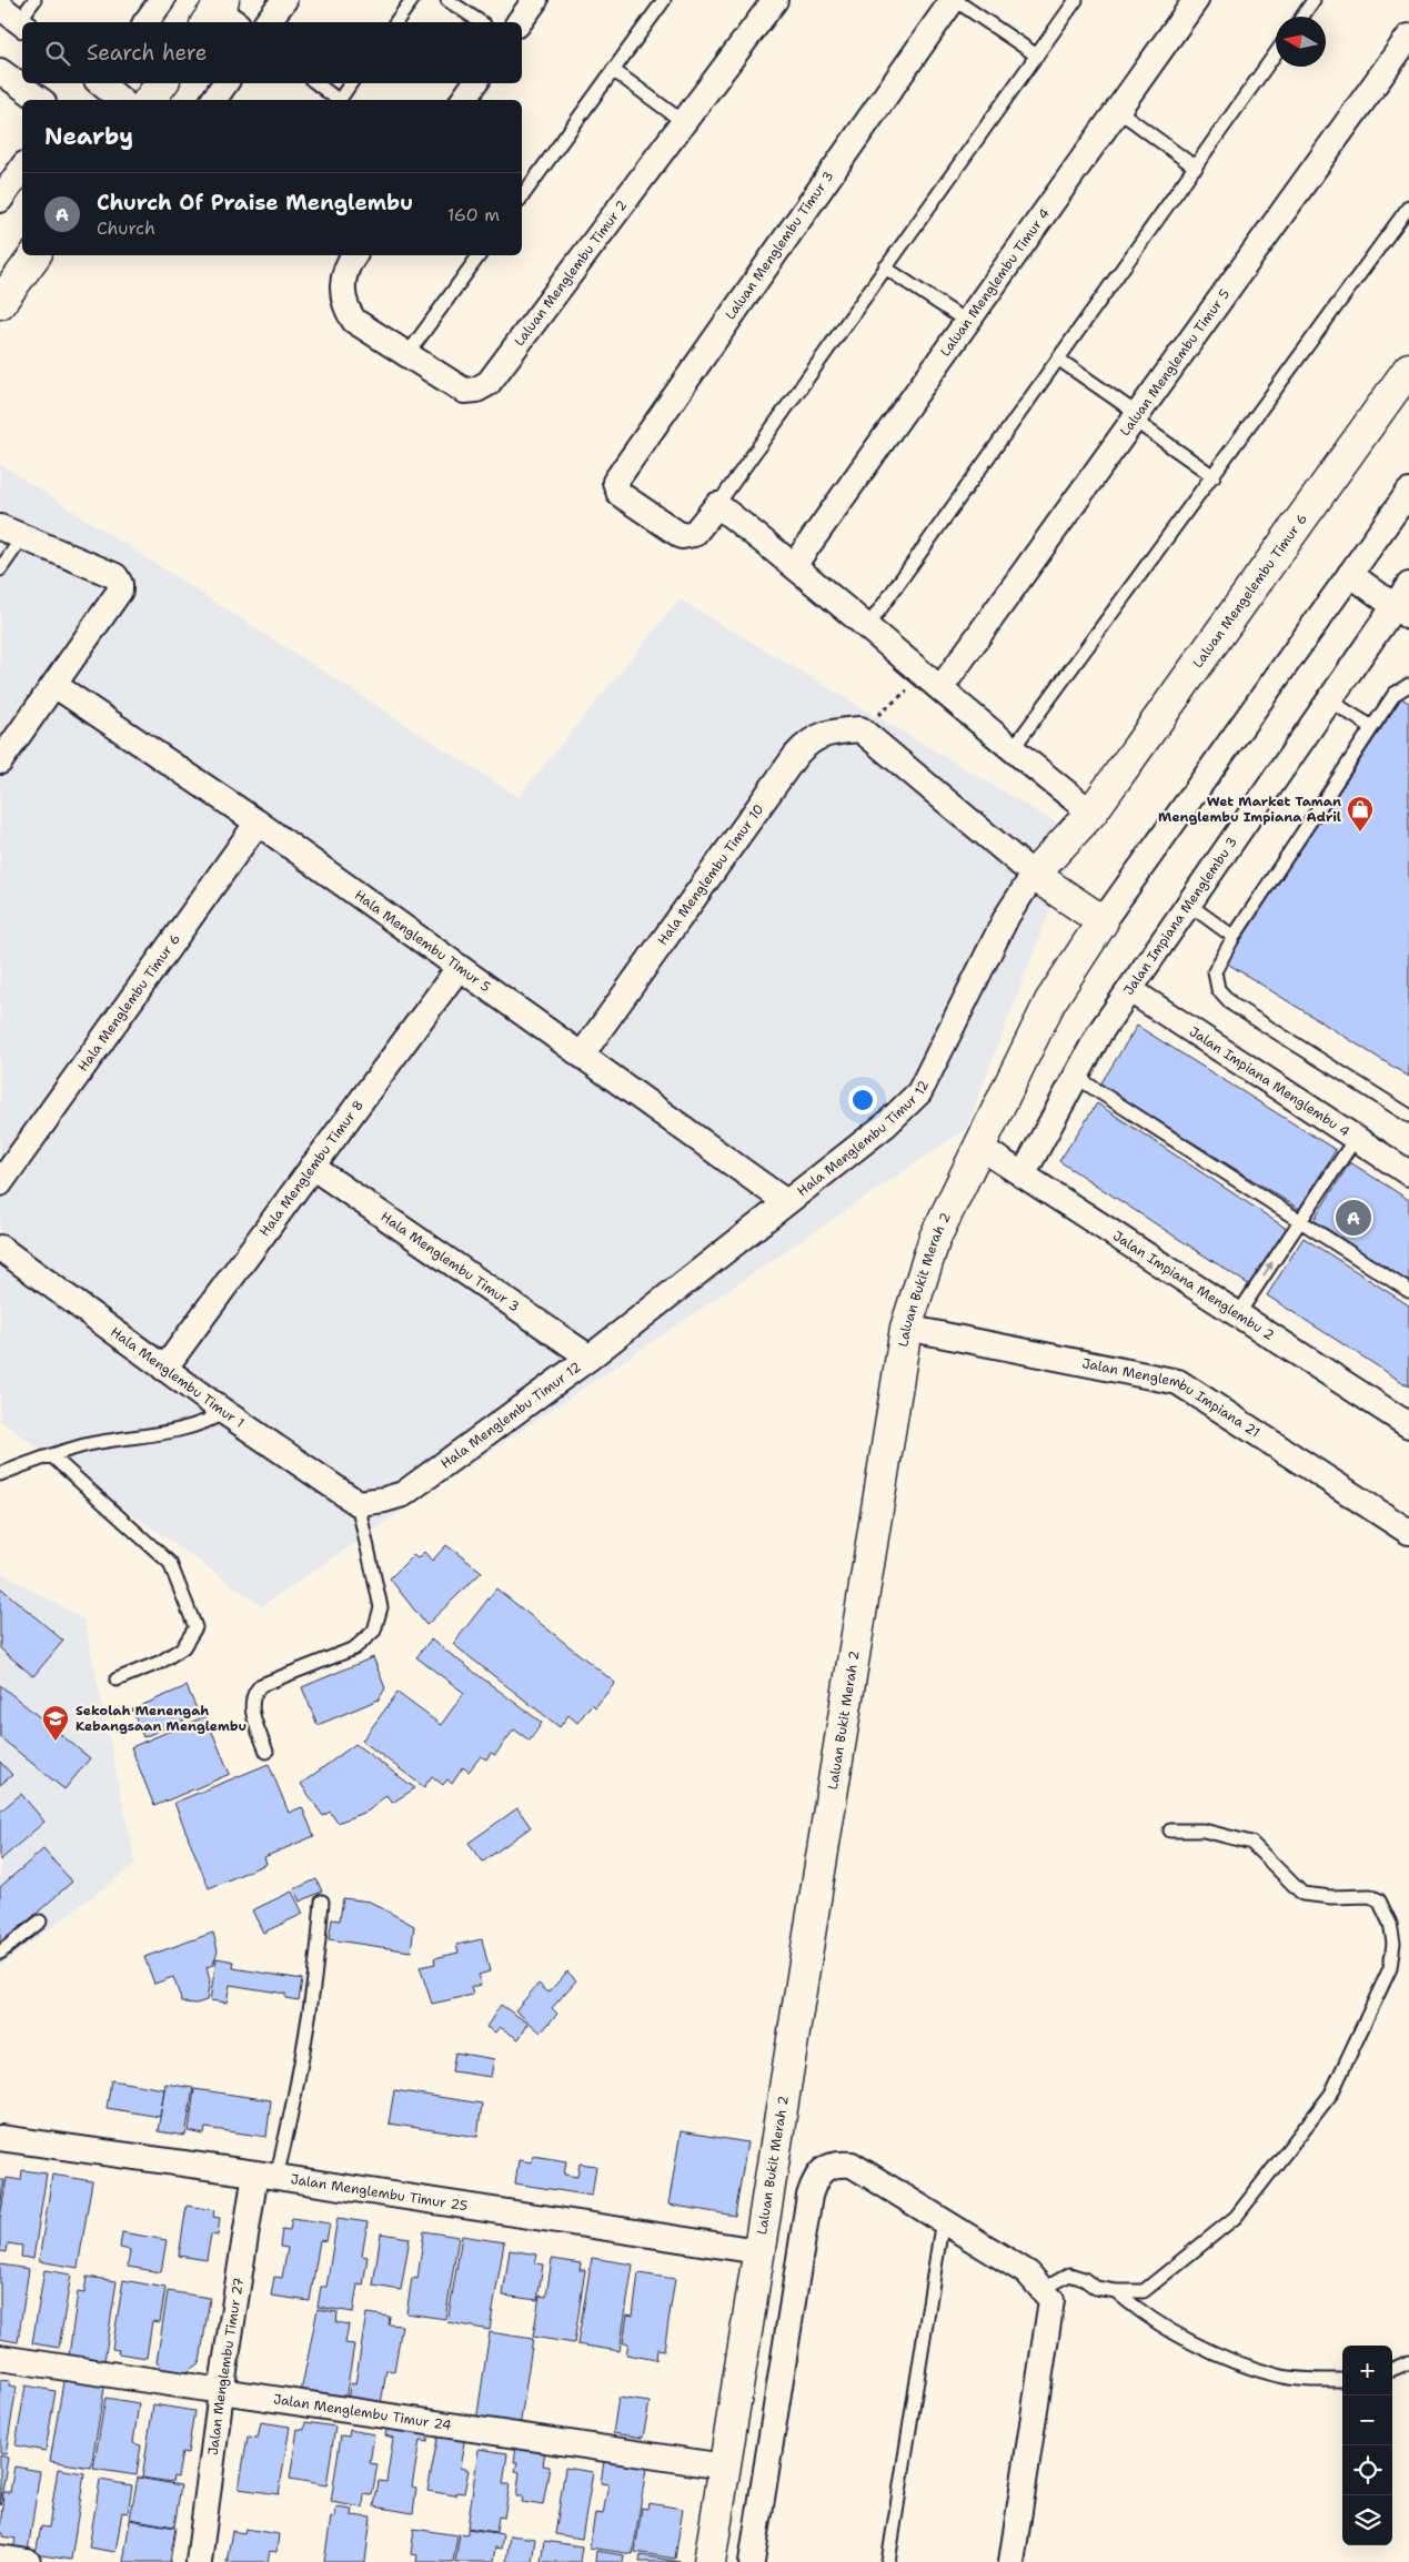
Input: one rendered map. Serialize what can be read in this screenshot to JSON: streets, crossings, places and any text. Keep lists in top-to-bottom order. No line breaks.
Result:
{"streets":{"street":["Laluan Menglembu Timur 3","Laluan Menglembu Timur 2","Laluan Menglembu Timur 4","Laluan Menglembu Timur 5","Laluan Mengelembu Timur 6","Hala Menglembu Timur 10","Jalan Impiana Menglembu 3","Hala Menglembu Timur 5","Hala Menglembu Timur 6","Jalan Impiana Menglembu 4","Hala Menglembu Timur 12","Hala Menglembu Timur 8","Hala Menglembu Timur 3","Laluan Bukit Merah 2","Jalan Impiana Menglembu 2","Hala Menglembu Timur 1","Jalan Menglembu Impiana 21","Jalan Menglembu Timur 25","Jalan Menglembu Timur 27","Jalan Menglembu Timur 24"]},"crossings":[["Laluan Mengelembu Timur 6","Hala Menglembu Timur 12"],["Hala Menglembu Timur 10","Hala Menglembu Timur 5"],["Jalan Impiana Menglembu 3","Jalan Impiana Menglembu 4"],["Jalan Impiana Menglembu 3","Jalan Impiana Menglembu 2"],["Hala Menglembu Timur 5","Hala Menglembu Timur 6"],["Hala Menglembu Timur 5","Hala Menglembu Timur 12"],["Hala Menglembu Timur 5","Hala Menglembu Timur 8"],["Hala Menglembu Timur 12","Hala Menglembu Timur 3"],["Hala Menglembu Timur 12","Hala Menglembu Timur 1"],["Hala Menglembu Timur 8","Hala Menglembu Timur 3"],["Hala Menglembu Timur 8","Hala Menglembu Timur 1"],["Laluan Bukit Merah 2","Jalan Impiana Menglembu 2"],["Laluan Bukit Merah 2","Jalan Menglembu Impiana 21"],["Laluan Bukit Merah 2","Jalan Menglembu Timur 25"],["Laluan Bukit Merah 2","Jalan Menglembu Timur 24"],["Jalan Menglembu Timur 25","Jalan Menglembu Timur 27"],["Jalan Menglembu Timur 27","Jalan Menglembu Timur 24"]],"places":{"shop":["Wet Market Taman Menglembu Impiana Adril"],"school or university":["Sekolah Menengah Kebangsaan Menglembu"]},"north":"left","page":{"search":"Search here","heading":"Nearby","list":[{"mark":"A","name":"Church Of Praise Menglembu","note":"Church","value":"160 m"}],"pins":"A","map_buttons":["+","−"]}}
